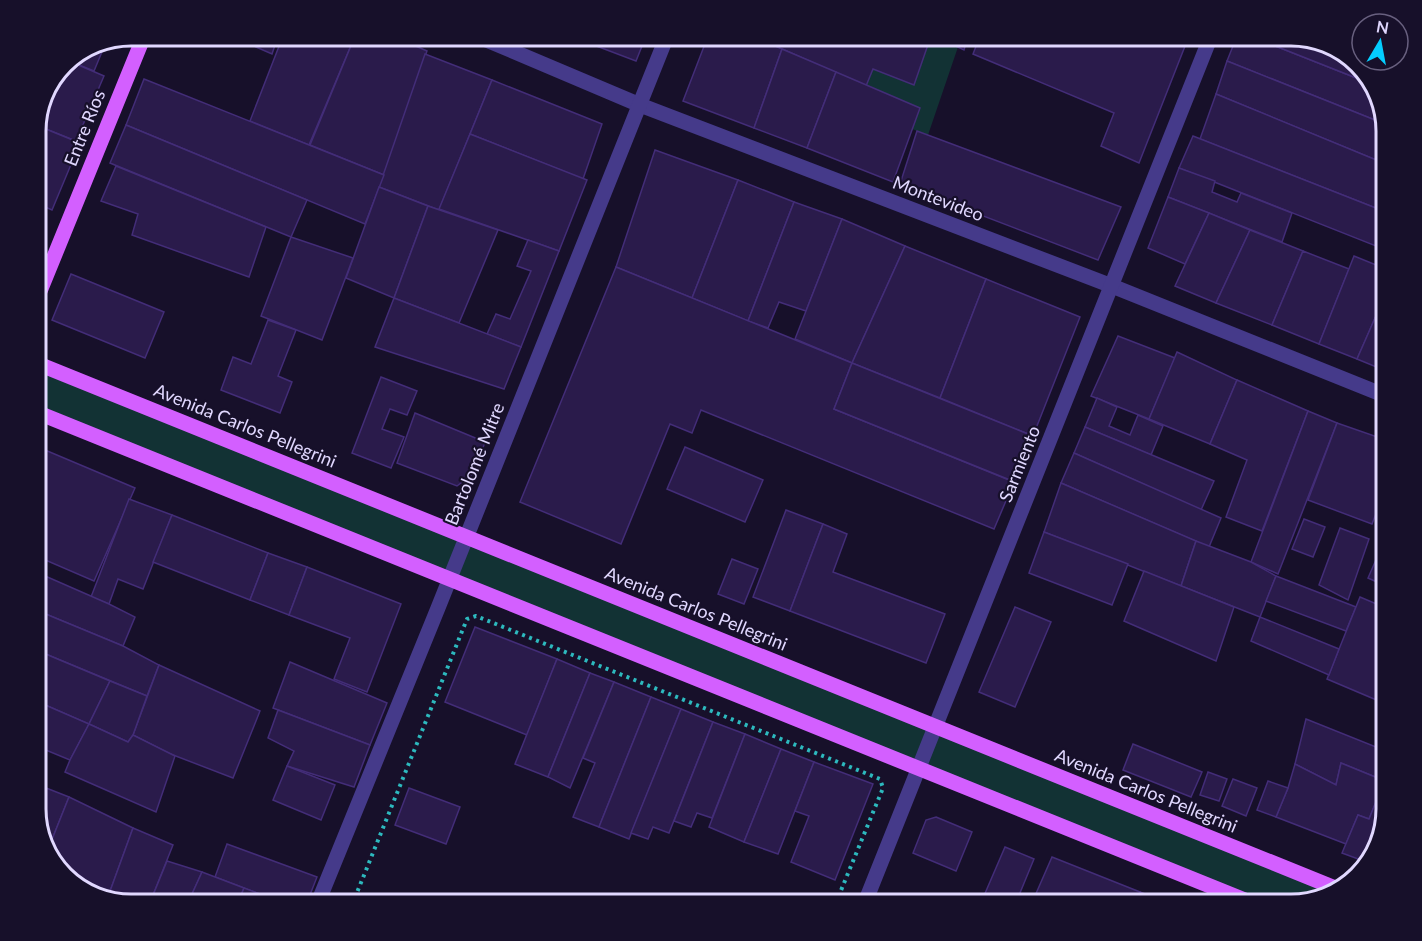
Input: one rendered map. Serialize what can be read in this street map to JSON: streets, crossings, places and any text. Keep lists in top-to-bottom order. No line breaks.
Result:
{"streets":{"main road":["Entre Ríos","Avenida Carlos Pellegrini"],"street":["Montevideo","Bartolomé Mitre","Sarmiento"]},"crossings":[["Montevideo","Bartolomé Mitre"],["Montevideo","Sarmiento"],["Avenida Carlos Pellegrini","Bartolomé Mitre"],["Avenida Carlos Pellegrini","Sarmiento"]],"north":"top"}
